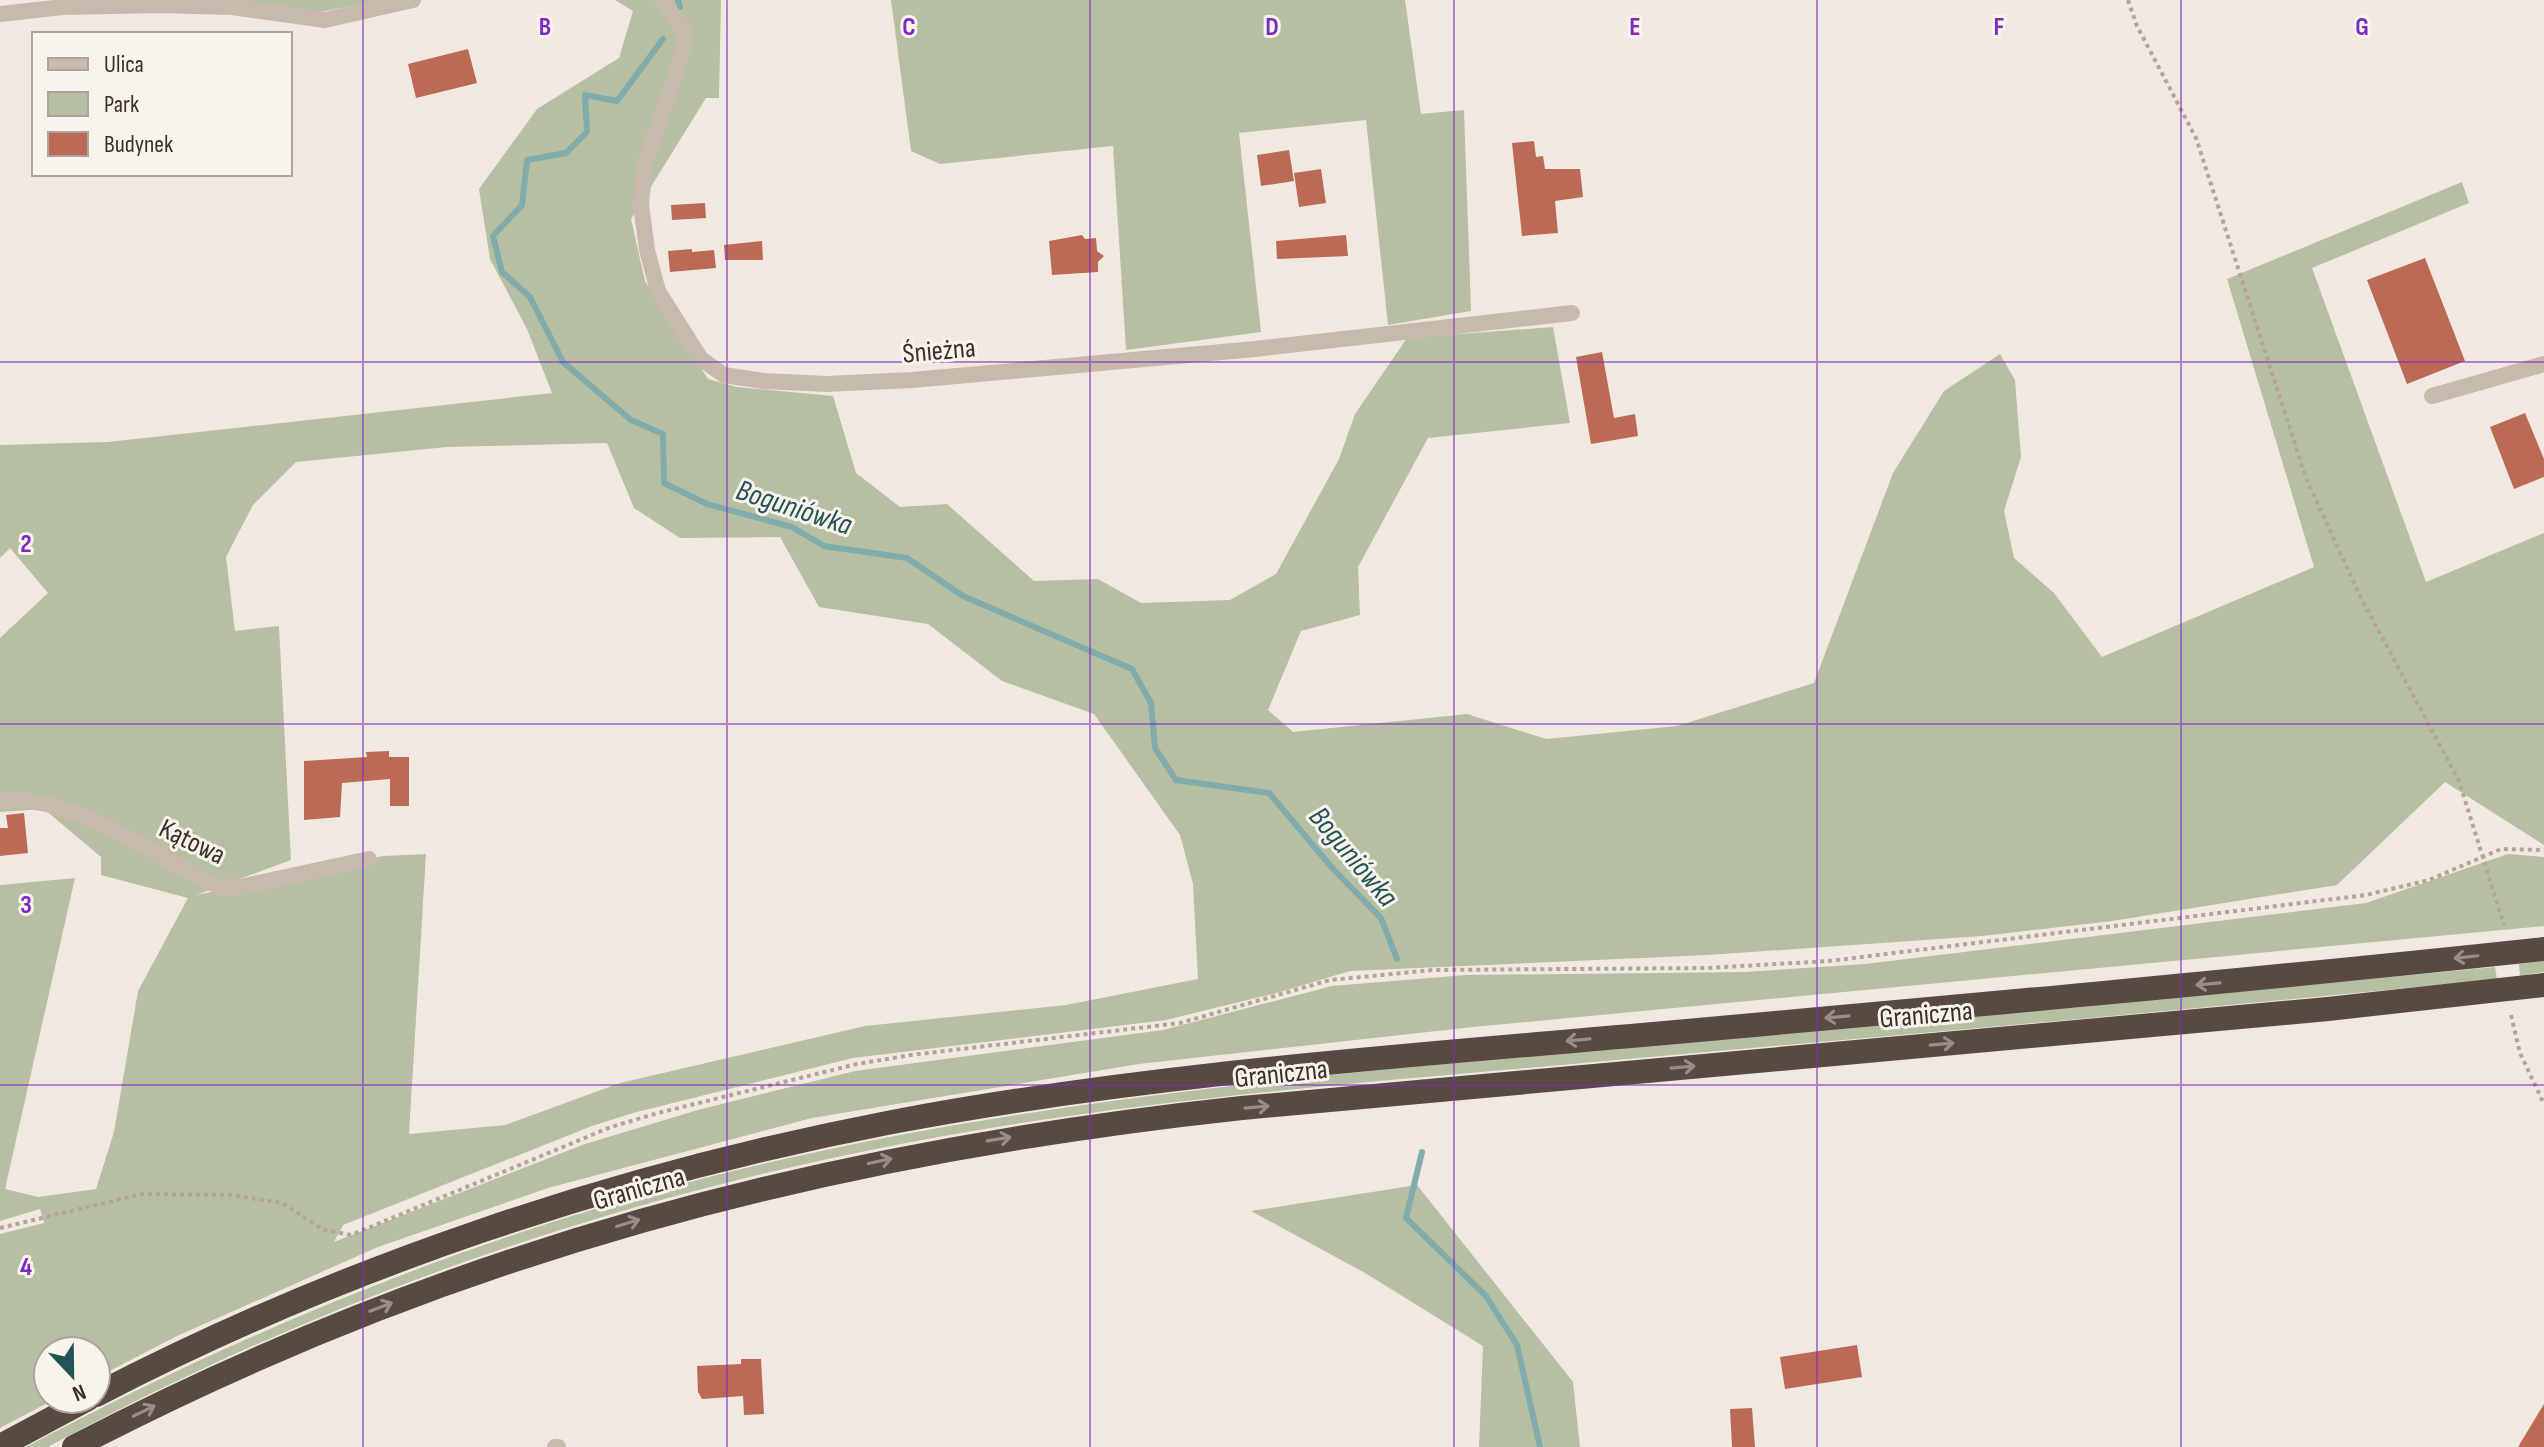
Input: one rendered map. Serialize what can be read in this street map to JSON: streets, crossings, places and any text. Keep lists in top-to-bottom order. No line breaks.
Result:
{"streets":{"highway":["Graniczna"],"street":["Śnieżna","Kątowa"]},"water":["Boguniówka"],"legend":["Ulica","Park","Budynek"],"north":"bottom","grid":{"columns":["B","C","D","E","F","G"],"rows":["2","3","4"]}}
